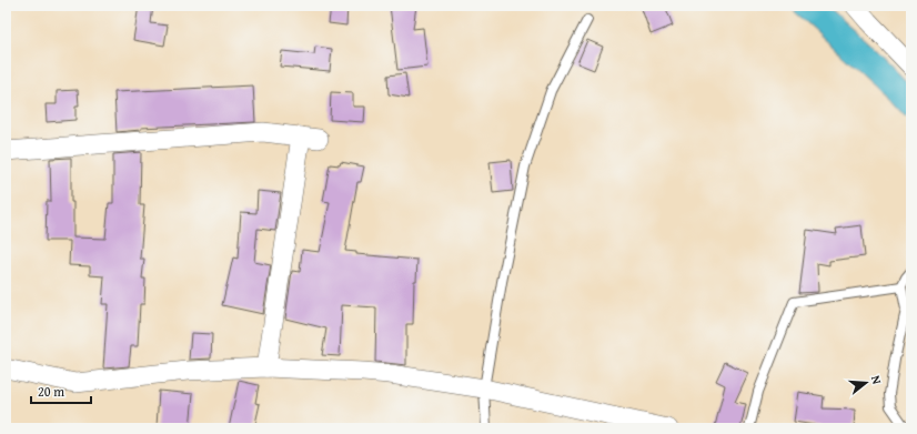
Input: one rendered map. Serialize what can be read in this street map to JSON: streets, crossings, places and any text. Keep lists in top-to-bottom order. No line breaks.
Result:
{"scale_bar":"20 m","north":"right"}
